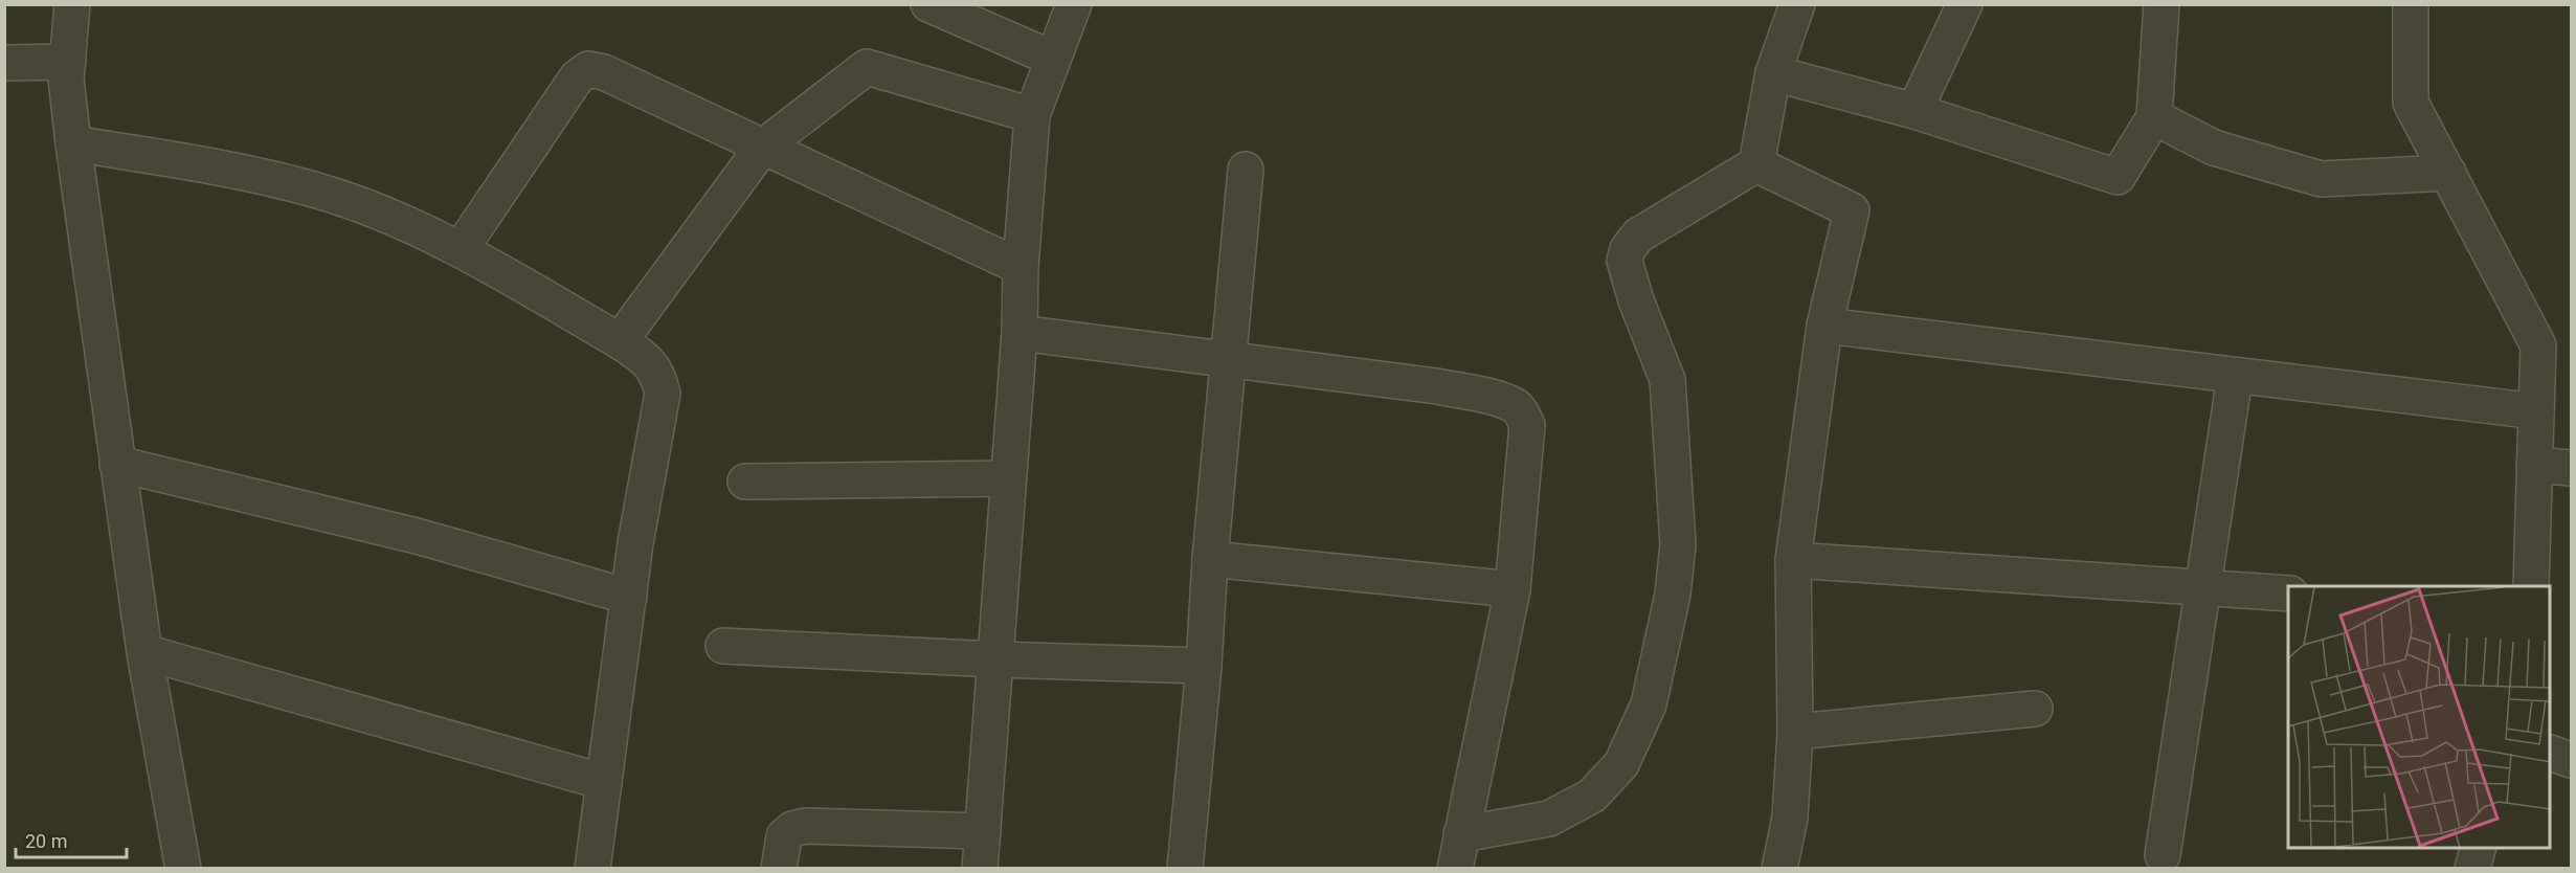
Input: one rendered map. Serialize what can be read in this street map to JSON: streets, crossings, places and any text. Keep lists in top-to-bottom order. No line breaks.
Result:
{"scale_bar":"20 m"}
